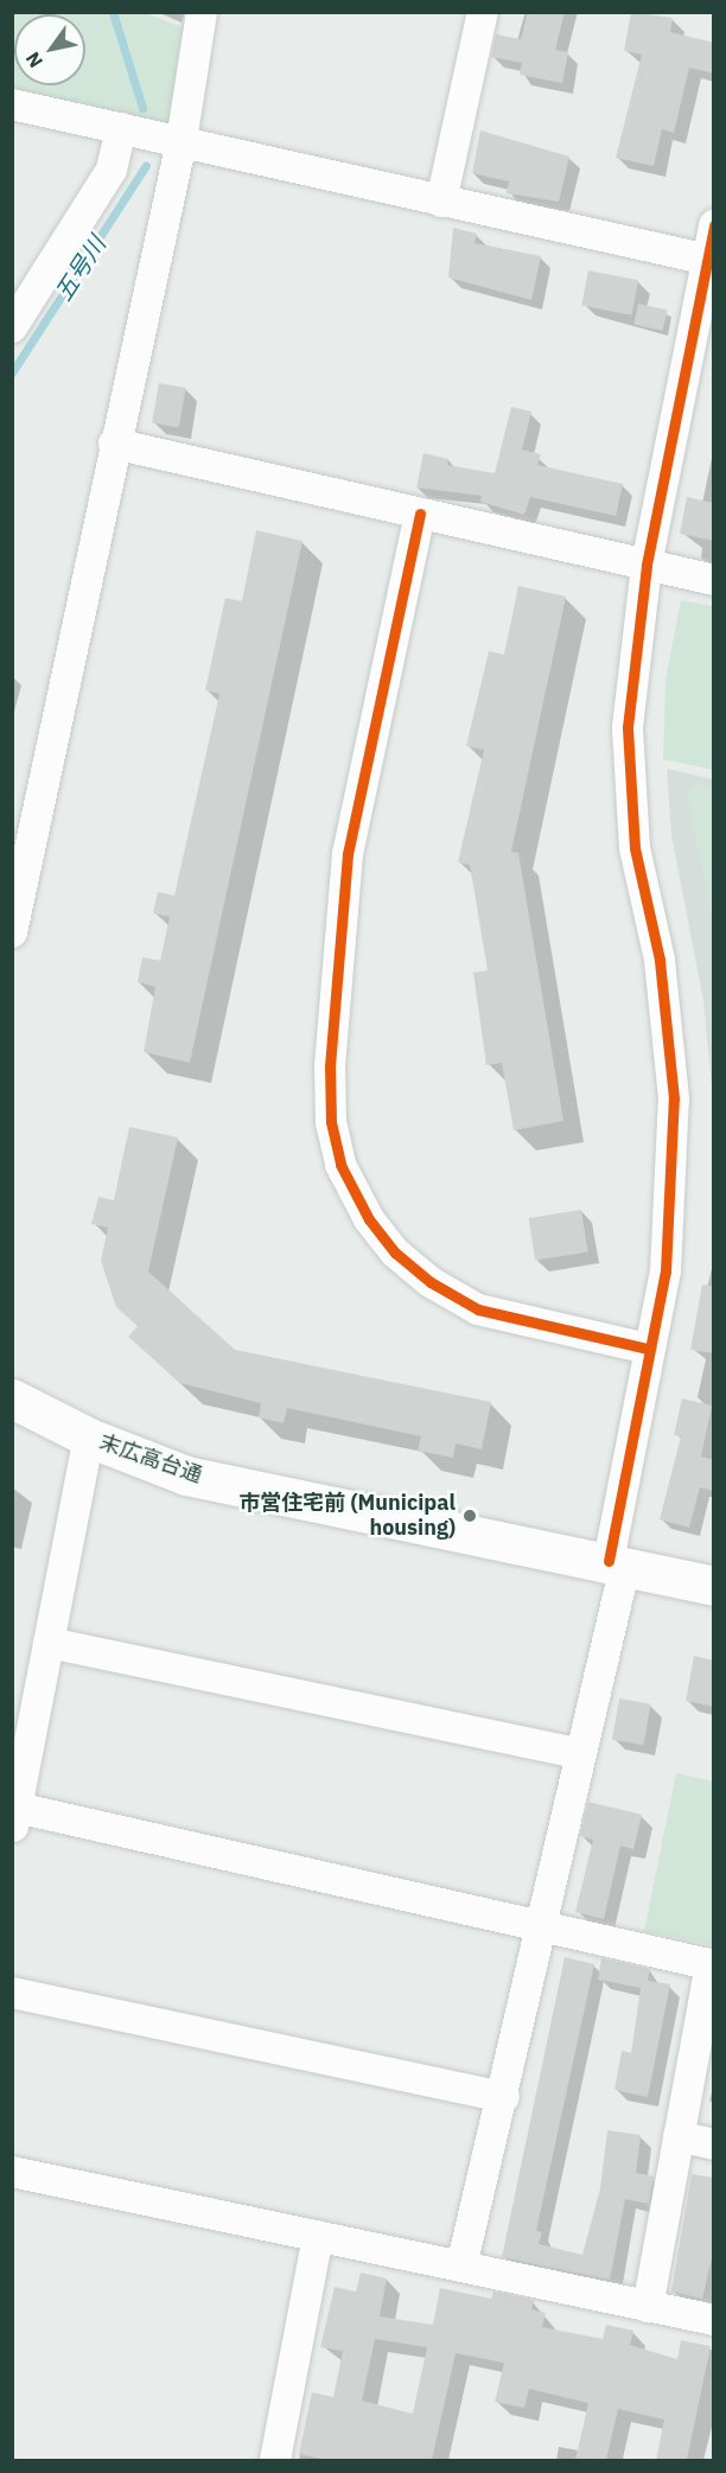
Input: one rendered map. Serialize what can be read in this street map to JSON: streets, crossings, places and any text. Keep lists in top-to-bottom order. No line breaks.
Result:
{"streets":{"street":["末広高台通"]},"water":["五号川"],"places":["市営住宅前 (Municipal housing)"],"north":"bottom left"}
